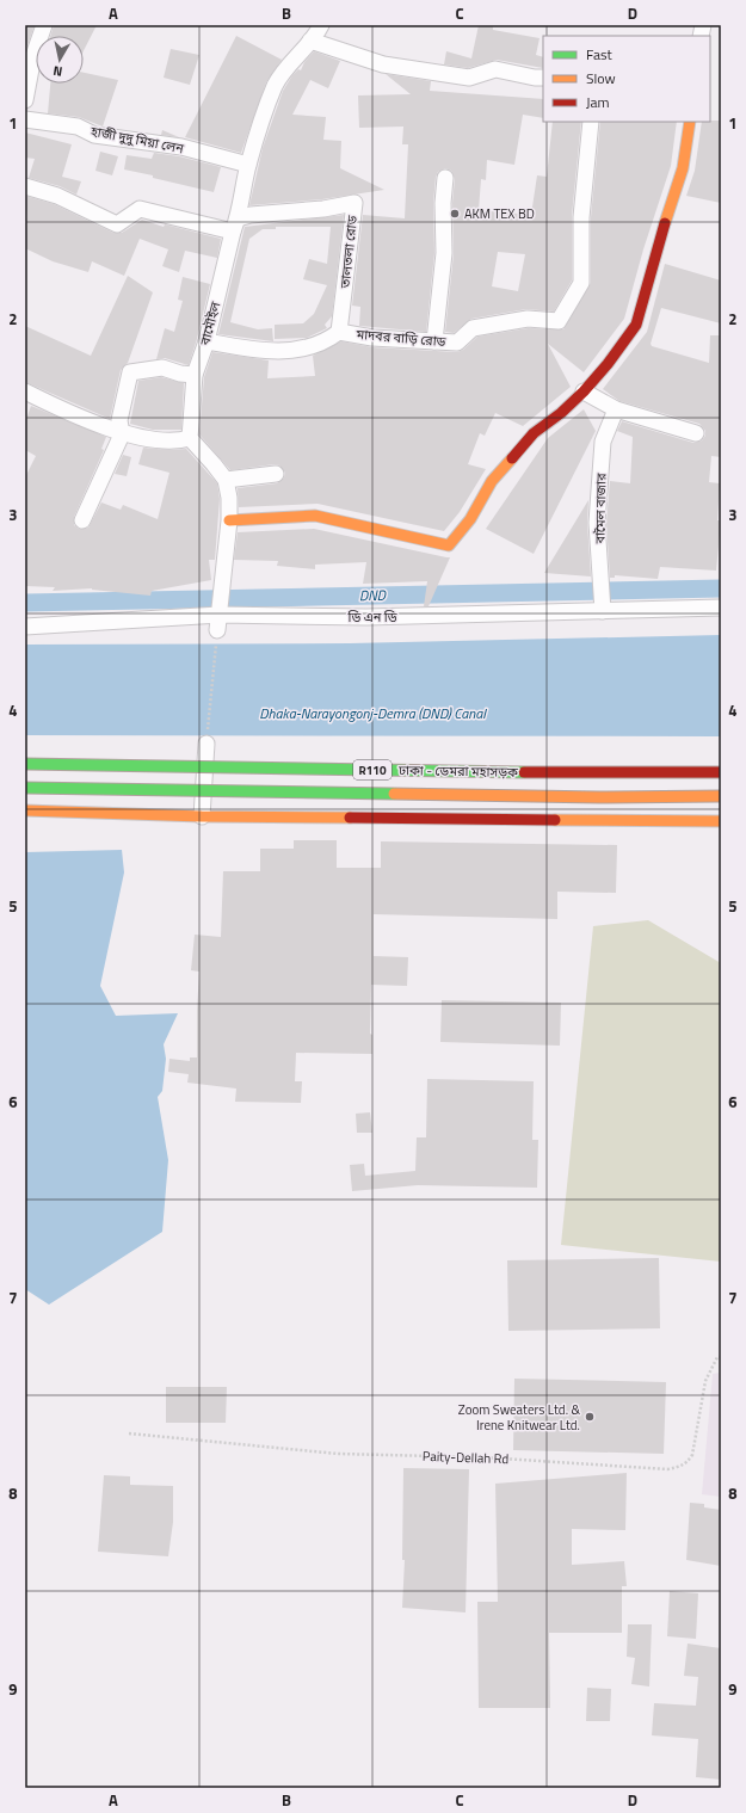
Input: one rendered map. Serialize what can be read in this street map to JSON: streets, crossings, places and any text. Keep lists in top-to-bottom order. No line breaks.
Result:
{"streets":{"street":["হাজী দুদু মিয়া লেন","তালতলা রোড","বামৌইল","মাদবর বাড়ি রোড","বামৈল বাজার","ডি এন ডি","R110","ঢাকা - ডেমরা মহাসড়ক"],"path":["Paity-Dellah Rd"]},"crossings":[["হাজী দুদু মিয়া লেন","বামৌইল"],["তালতলা রোড","বামৌইল"],["তালতলা রোড","মাদবর বাড়ি রোড"],["বামৌইল","মাদবর বাড়ি রোড"],["বামৈল বাজার","ডি এন ডি"]],"water":["DND","Dhaka-Narayongonj-Demra (DND) Canal"],"places":["AKM TEX BD","Zoom Sweaters Ltd. & Irene Knitwear Ltd."],"legend":["Fast","Slow","Jam"],"north":"bottom","grid":{"columns":["A","B","C","D"],"rows":["1","2","3","4","5","6","7","8","9"]}}
